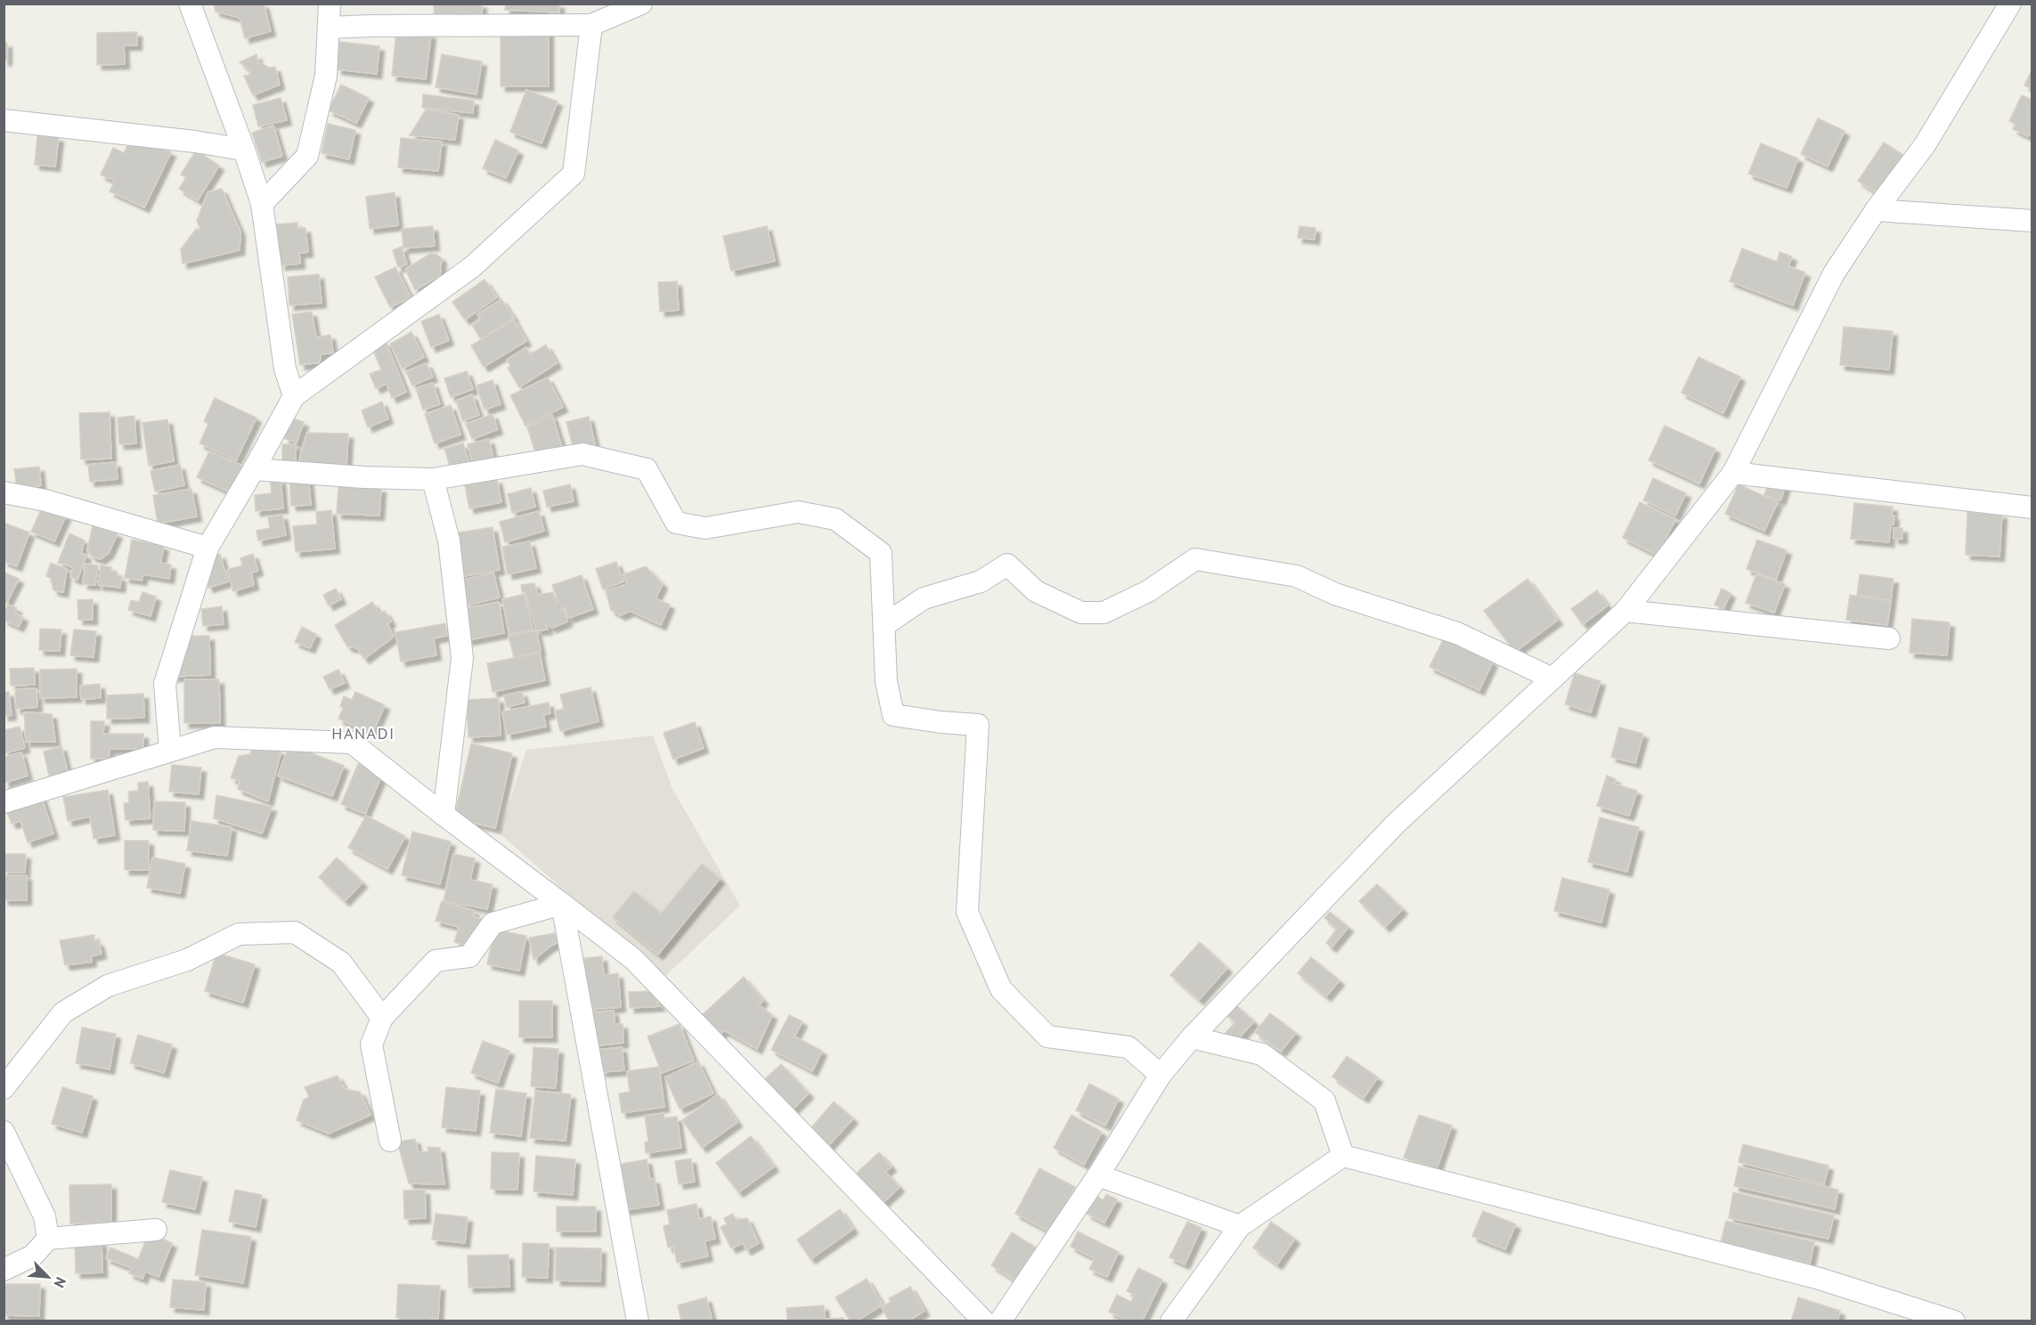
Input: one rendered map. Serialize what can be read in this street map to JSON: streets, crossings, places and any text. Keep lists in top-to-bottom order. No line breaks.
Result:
{"districts":["HANADI"],"north":"bottom right"}
